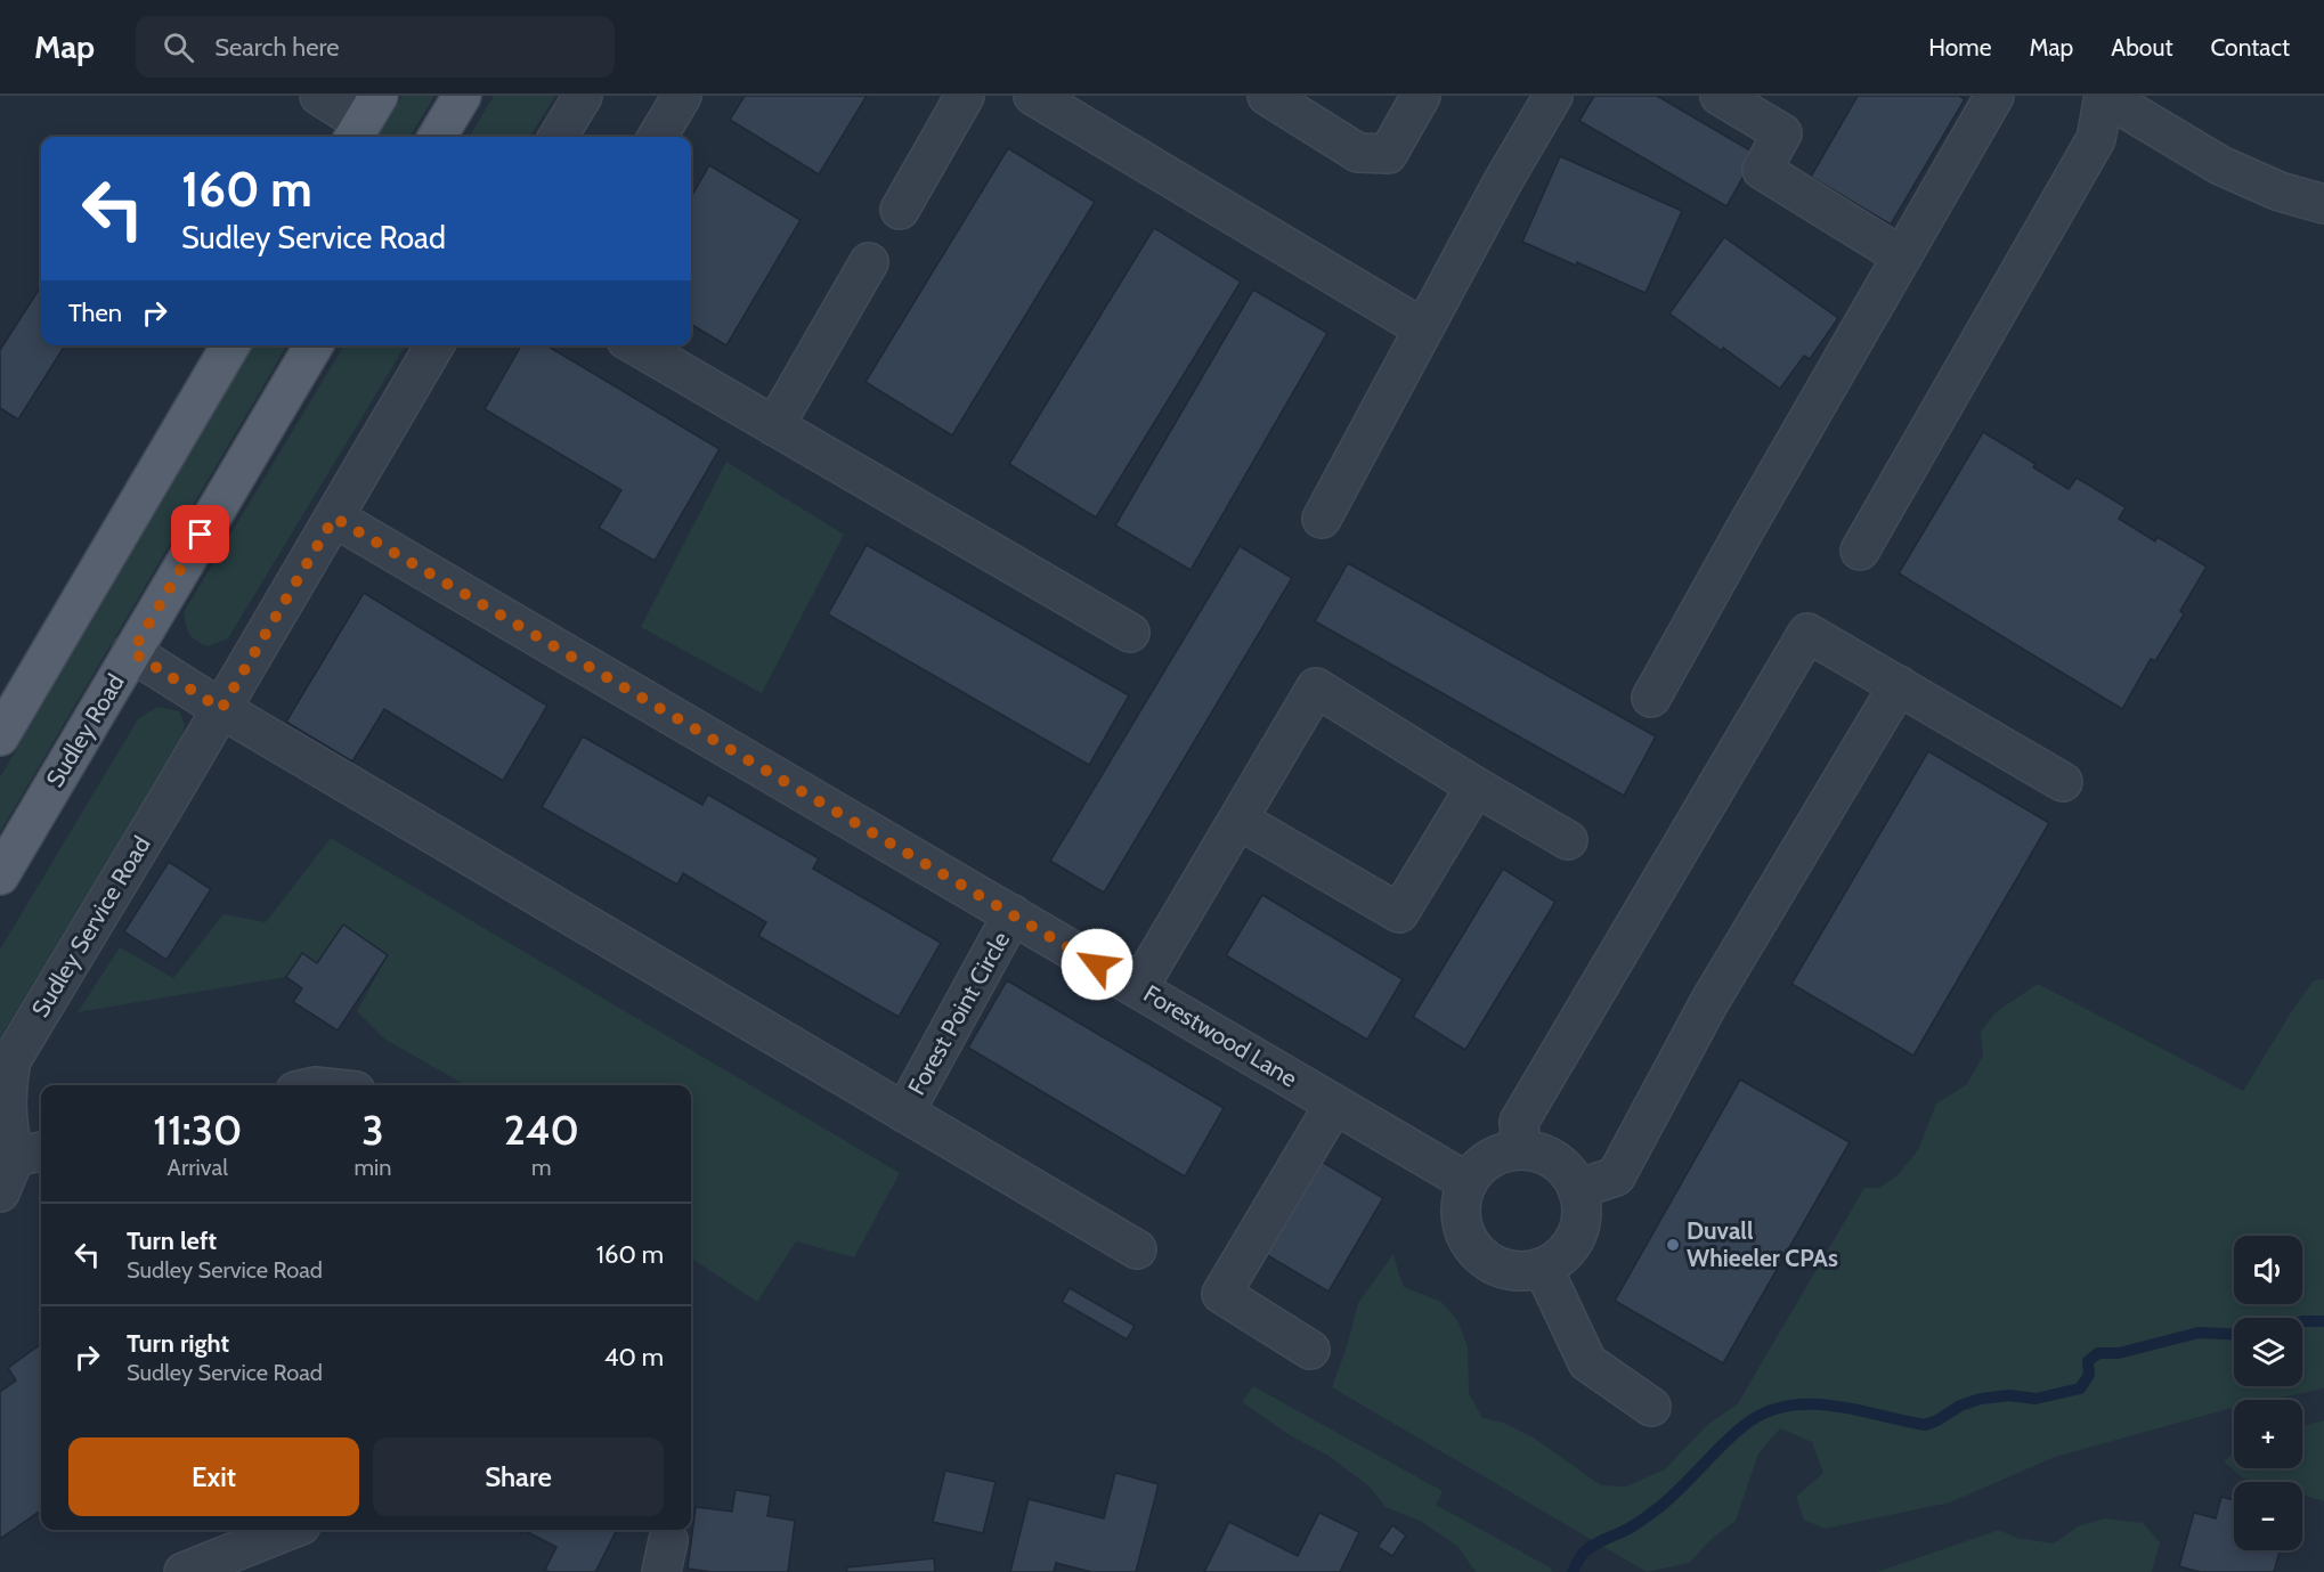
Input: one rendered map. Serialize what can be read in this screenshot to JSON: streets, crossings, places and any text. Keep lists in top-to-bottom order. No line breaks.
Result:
{"streets":{"main road":["Sudley Road"],"street":["Sudley Service Road","Forest Point Circle","Forestwood Lane"]},"crossings":[["Sudley Service Road","Forestwood Lane"],["Forest Point Circle","Forestwood Lane"]],"places":["Duvall Whieeler CPAs"],"page":{"header":"Map","search":"Search here","nav":["Home","Map","About","Contact"],"turn":["160 m","Sudley Service Road"],"then":"Then","eta":["11:30","Arrival","3","min","240","m"],"list":[{"name":"Turn left","note":"Sudley Service Road","value":"160 m"},{"name":"Turn right","note":"Sudley Service Road","value":"40 m"}],"map_buttons":["+","−"],"buttons":["Exit","Share"]}}
